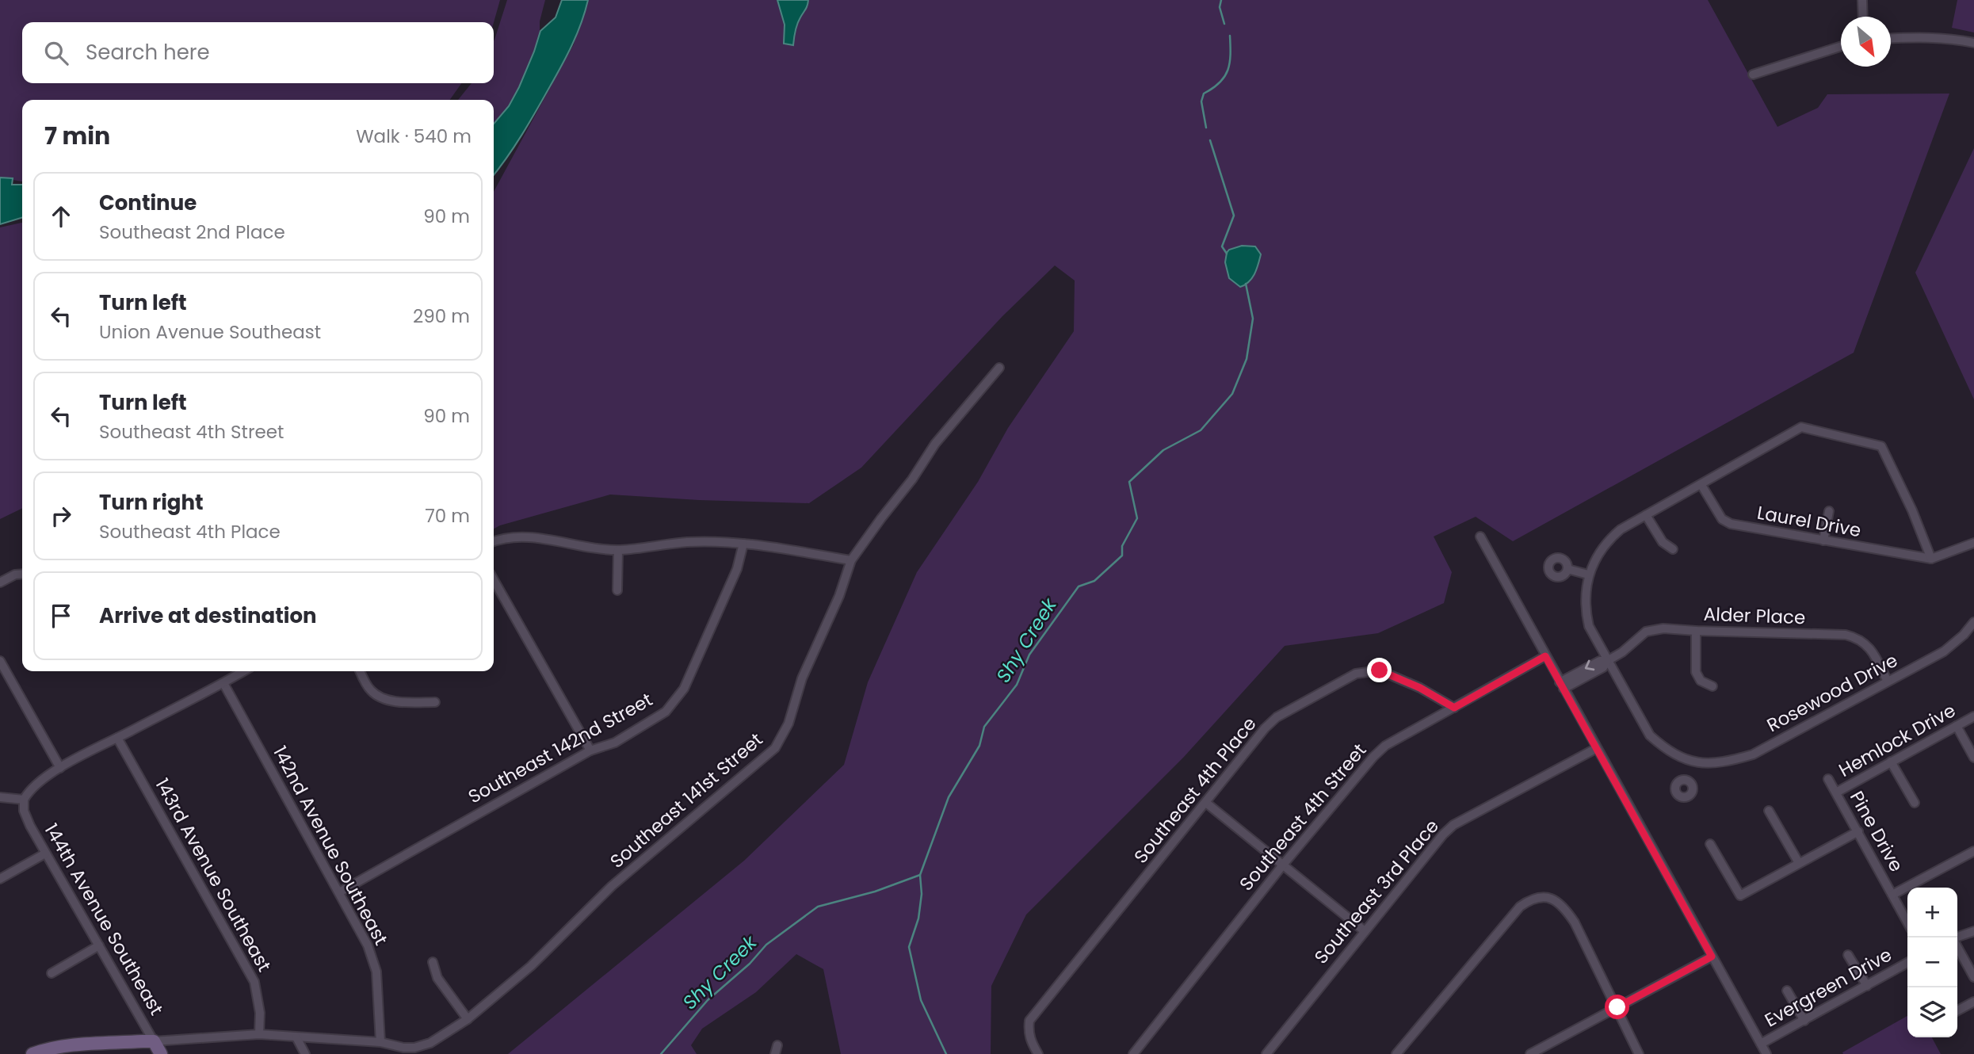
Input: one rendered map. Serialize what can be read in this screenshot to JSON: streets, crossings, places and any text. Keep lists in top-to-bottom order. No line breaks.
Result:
{"streets":{"street":["Laurel Drive","Alder Place","Rosewood Drive","Hemlock Drive","Southeast 142nd Street","Southeast 4th Place","Southeast 141st Street","Southeast 4th Street","Pine Drive","142nd Avenue Southeast","143rd Avenue Southeast","Southeast 3rd Place","144th Avenue Southeast","Evergreen Drive"]},"crossings":[["Alder Place","Rosewood Drive"],["Hemlock Drive","Pine Drive"],["Southeast 142nd Street","142nd Avenue Southeast"],["Southeast 4th Place","Southeast 4th Street"],["Southeast 141st Street","142nd Avenue Southeast"]],"water":["Shy Creek"],"north":"bottom right","page":{"search":"Search here","heading":["7 min","Walk · 540 m"],"list":[["Continue","Southeast 2nd Place","90 m"],["Turn left","Union Avenue Southeast","290 m"],["Turn left","Southeast 4th Street","90 m"],["Turn right","Southeast 4th Place","70 m"],"Arrive at destination"],"map_buttons":["+","−"]}}
